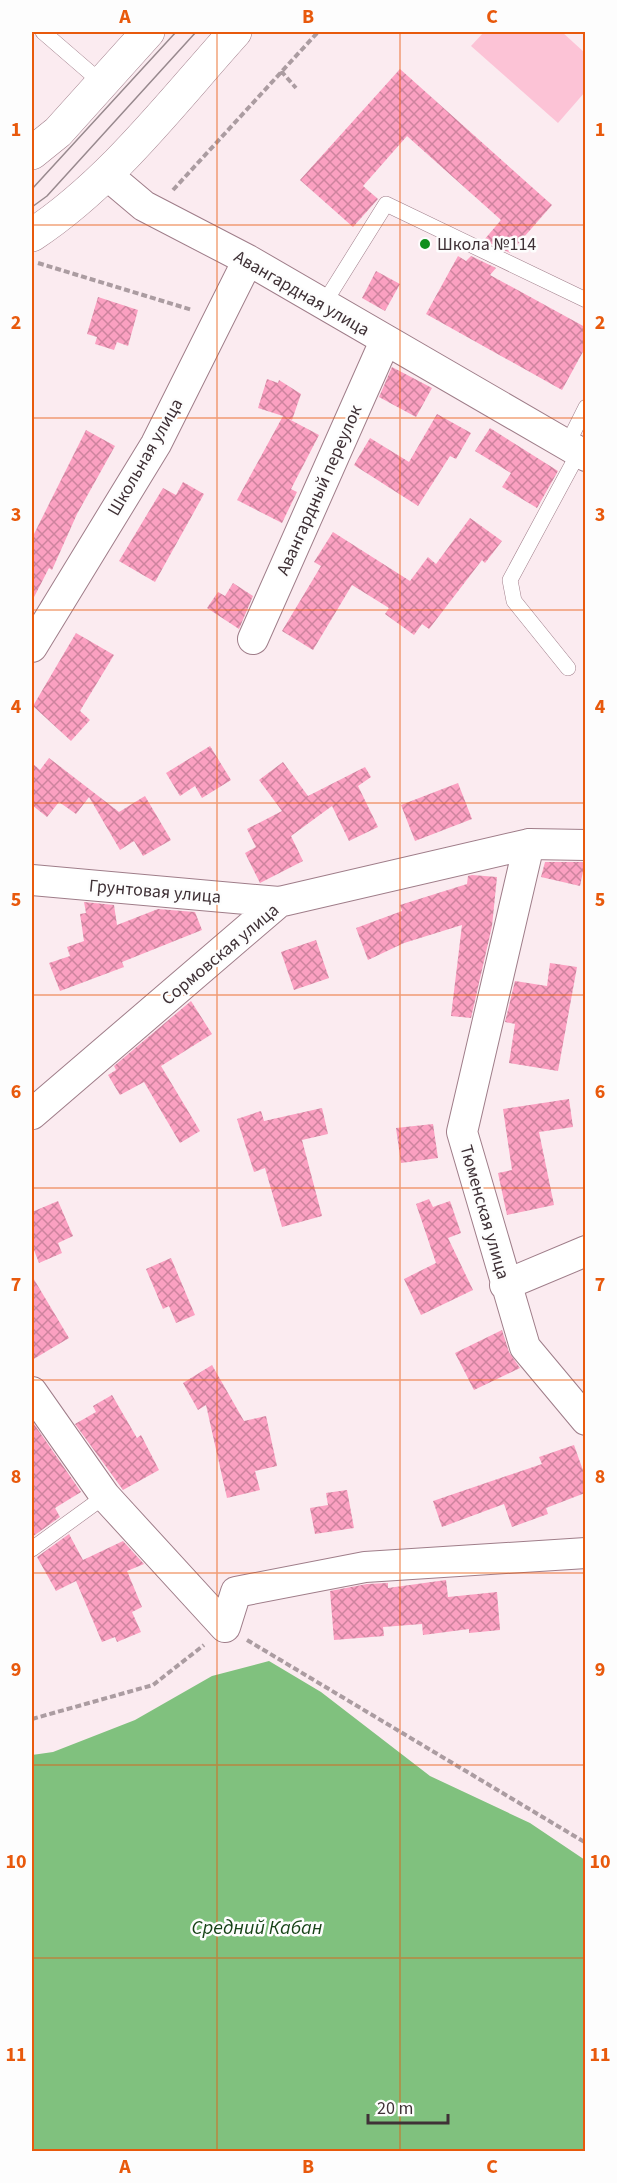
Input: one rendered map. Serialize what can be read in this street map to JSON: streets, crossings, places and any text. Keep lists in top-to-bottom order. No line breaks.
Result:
{"streets":{"street":["Авангардная улица","Школьная улица","Авангардный переулок","Грунтовая улица","Сормовская улица","Тюменская улица"]},"crossings":[["Авангардная улица","Школьная улица"],["Авангардная улица","Авангардный переулок"],["Грунтовая улица","Сормовская улица"],["Сормовская улица","Тюменская улица"]],"water":["Средний Кабан"],"places":["Школа №114"],"scale_bar":"20 m","grid":{"columns":["A","B","C"],"rows":["1","2","3","4","5","6","7","8","9","10","11"]}}
